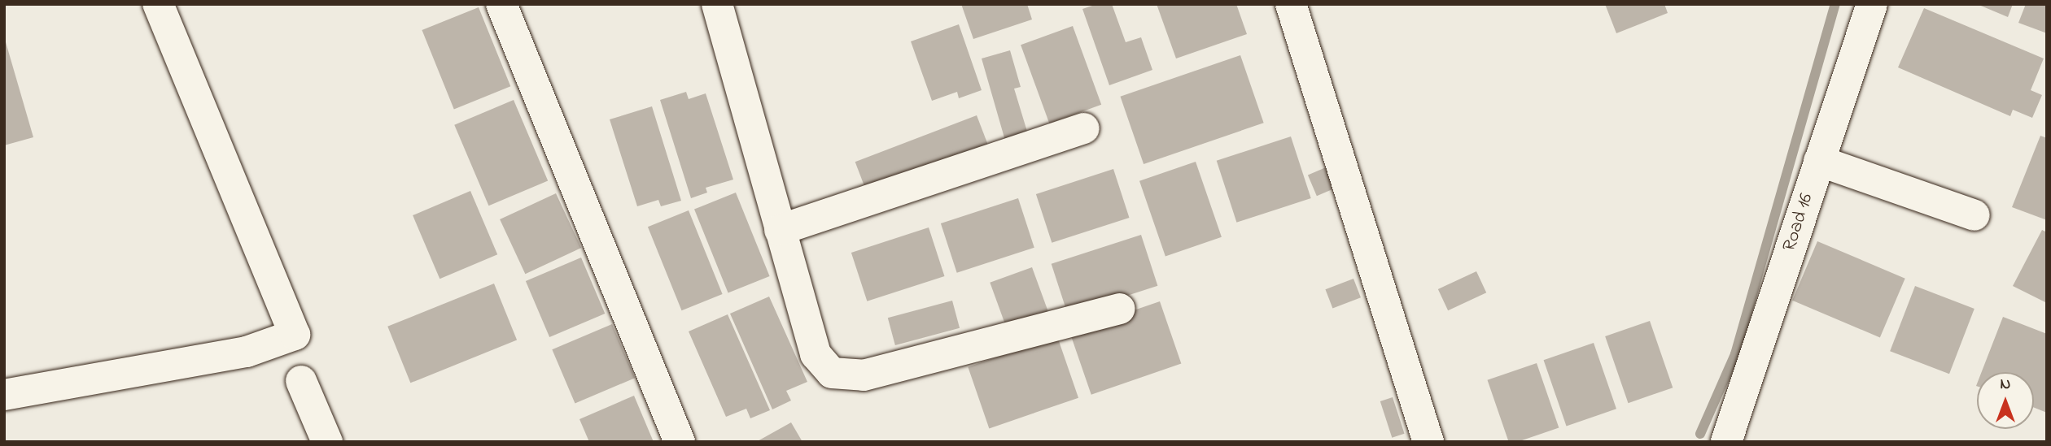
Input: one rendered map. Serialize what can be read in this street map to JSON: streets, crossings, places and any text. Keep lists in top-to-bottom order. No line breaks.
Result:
{"streets":{"street":["Road 16"]},"north":"top"}
